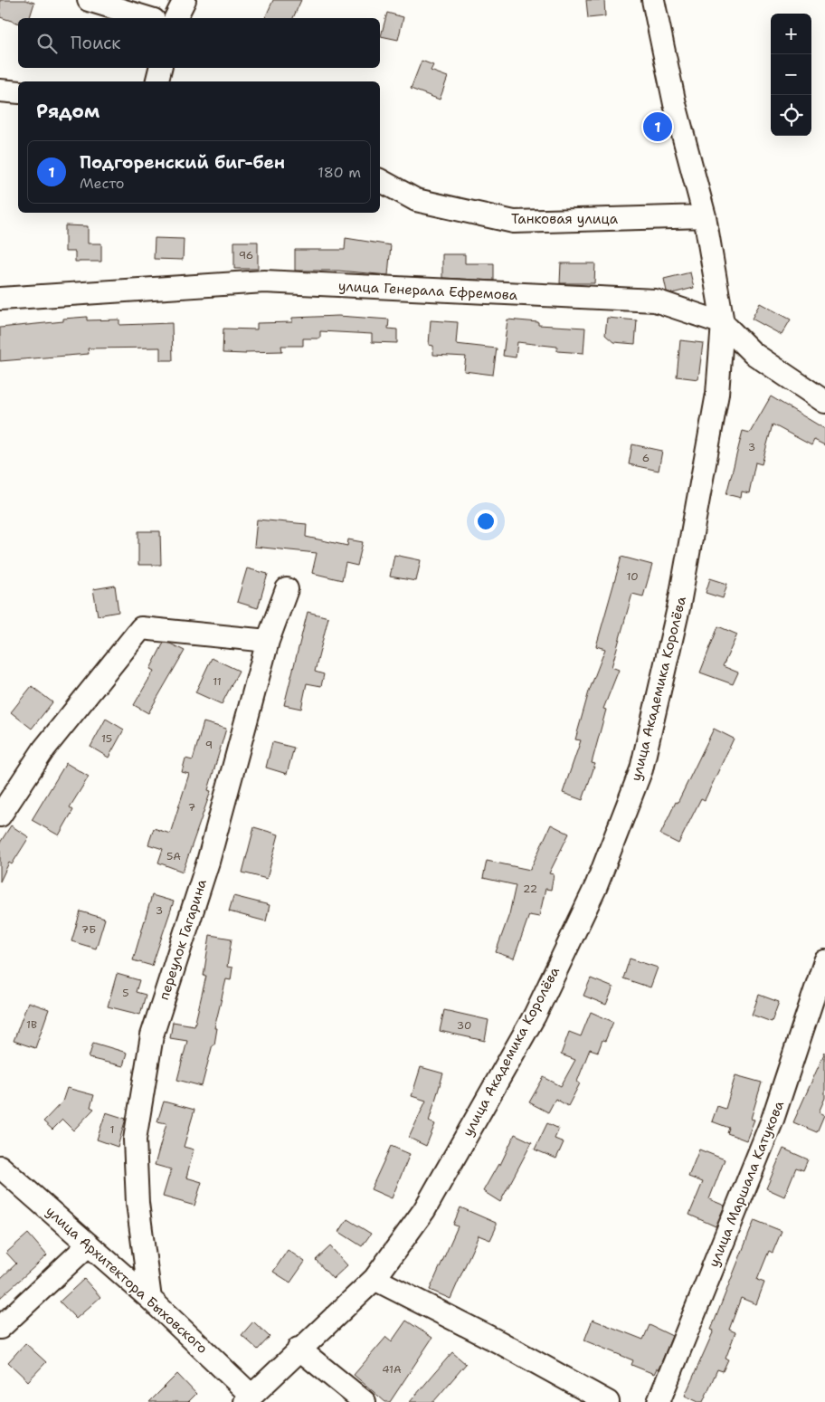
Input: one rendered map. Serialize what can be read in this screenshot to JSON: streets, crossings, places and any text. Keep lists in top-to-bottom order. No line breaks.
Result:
{"streets":{"street":["Танковая улица","улица Генерала Ефремова","улица Академика Королёва","переулок Гагарина","улица Маршала Катукова","улица Архитектора Быховского"]},"crossings":[["Танковая улица","улица Академика Королёва"],["улица Генерала Ефремова","улица Академика Королёва"],["улица Академика Королёва","улица Архитектора Быховского"],["переулок Гагарина","улица Архитектора Быховского"]],"house_numbers":["96","3","6","10","11","15","9","7","5А","22","3","7Б","5","1В","30","1","41А"],"page":{"map_buttons":["+","−"],"search":"Поиск","heading":"Рядом","pins":"1","list":[{"mark":"1","name":"Подгоренский биг-бен","note":"Место","value":"180 m"}]}}
